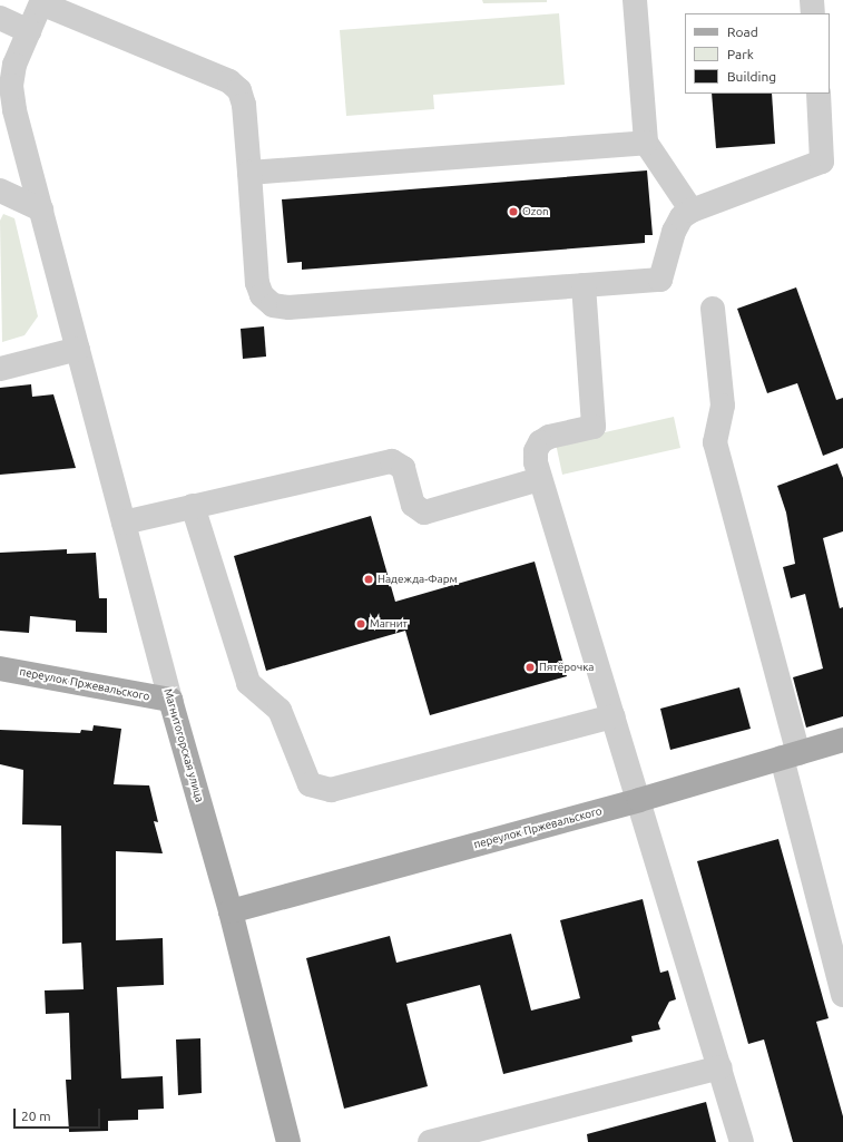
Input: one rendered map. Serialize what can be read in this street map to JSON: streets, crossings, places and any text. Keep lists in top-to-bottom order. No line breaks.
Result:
{"streets":{"main road":["переулок Пржевальского","Магнитогорская улица"]},"crossings":[["переулок Пржевальского","Магнитогорская улица"]],"places":["Ozon","Надежда-Фарм","Магнит","Пятёрочка"],"legend":["Road","Park","Building"],"scale_bar":"20 m"}
